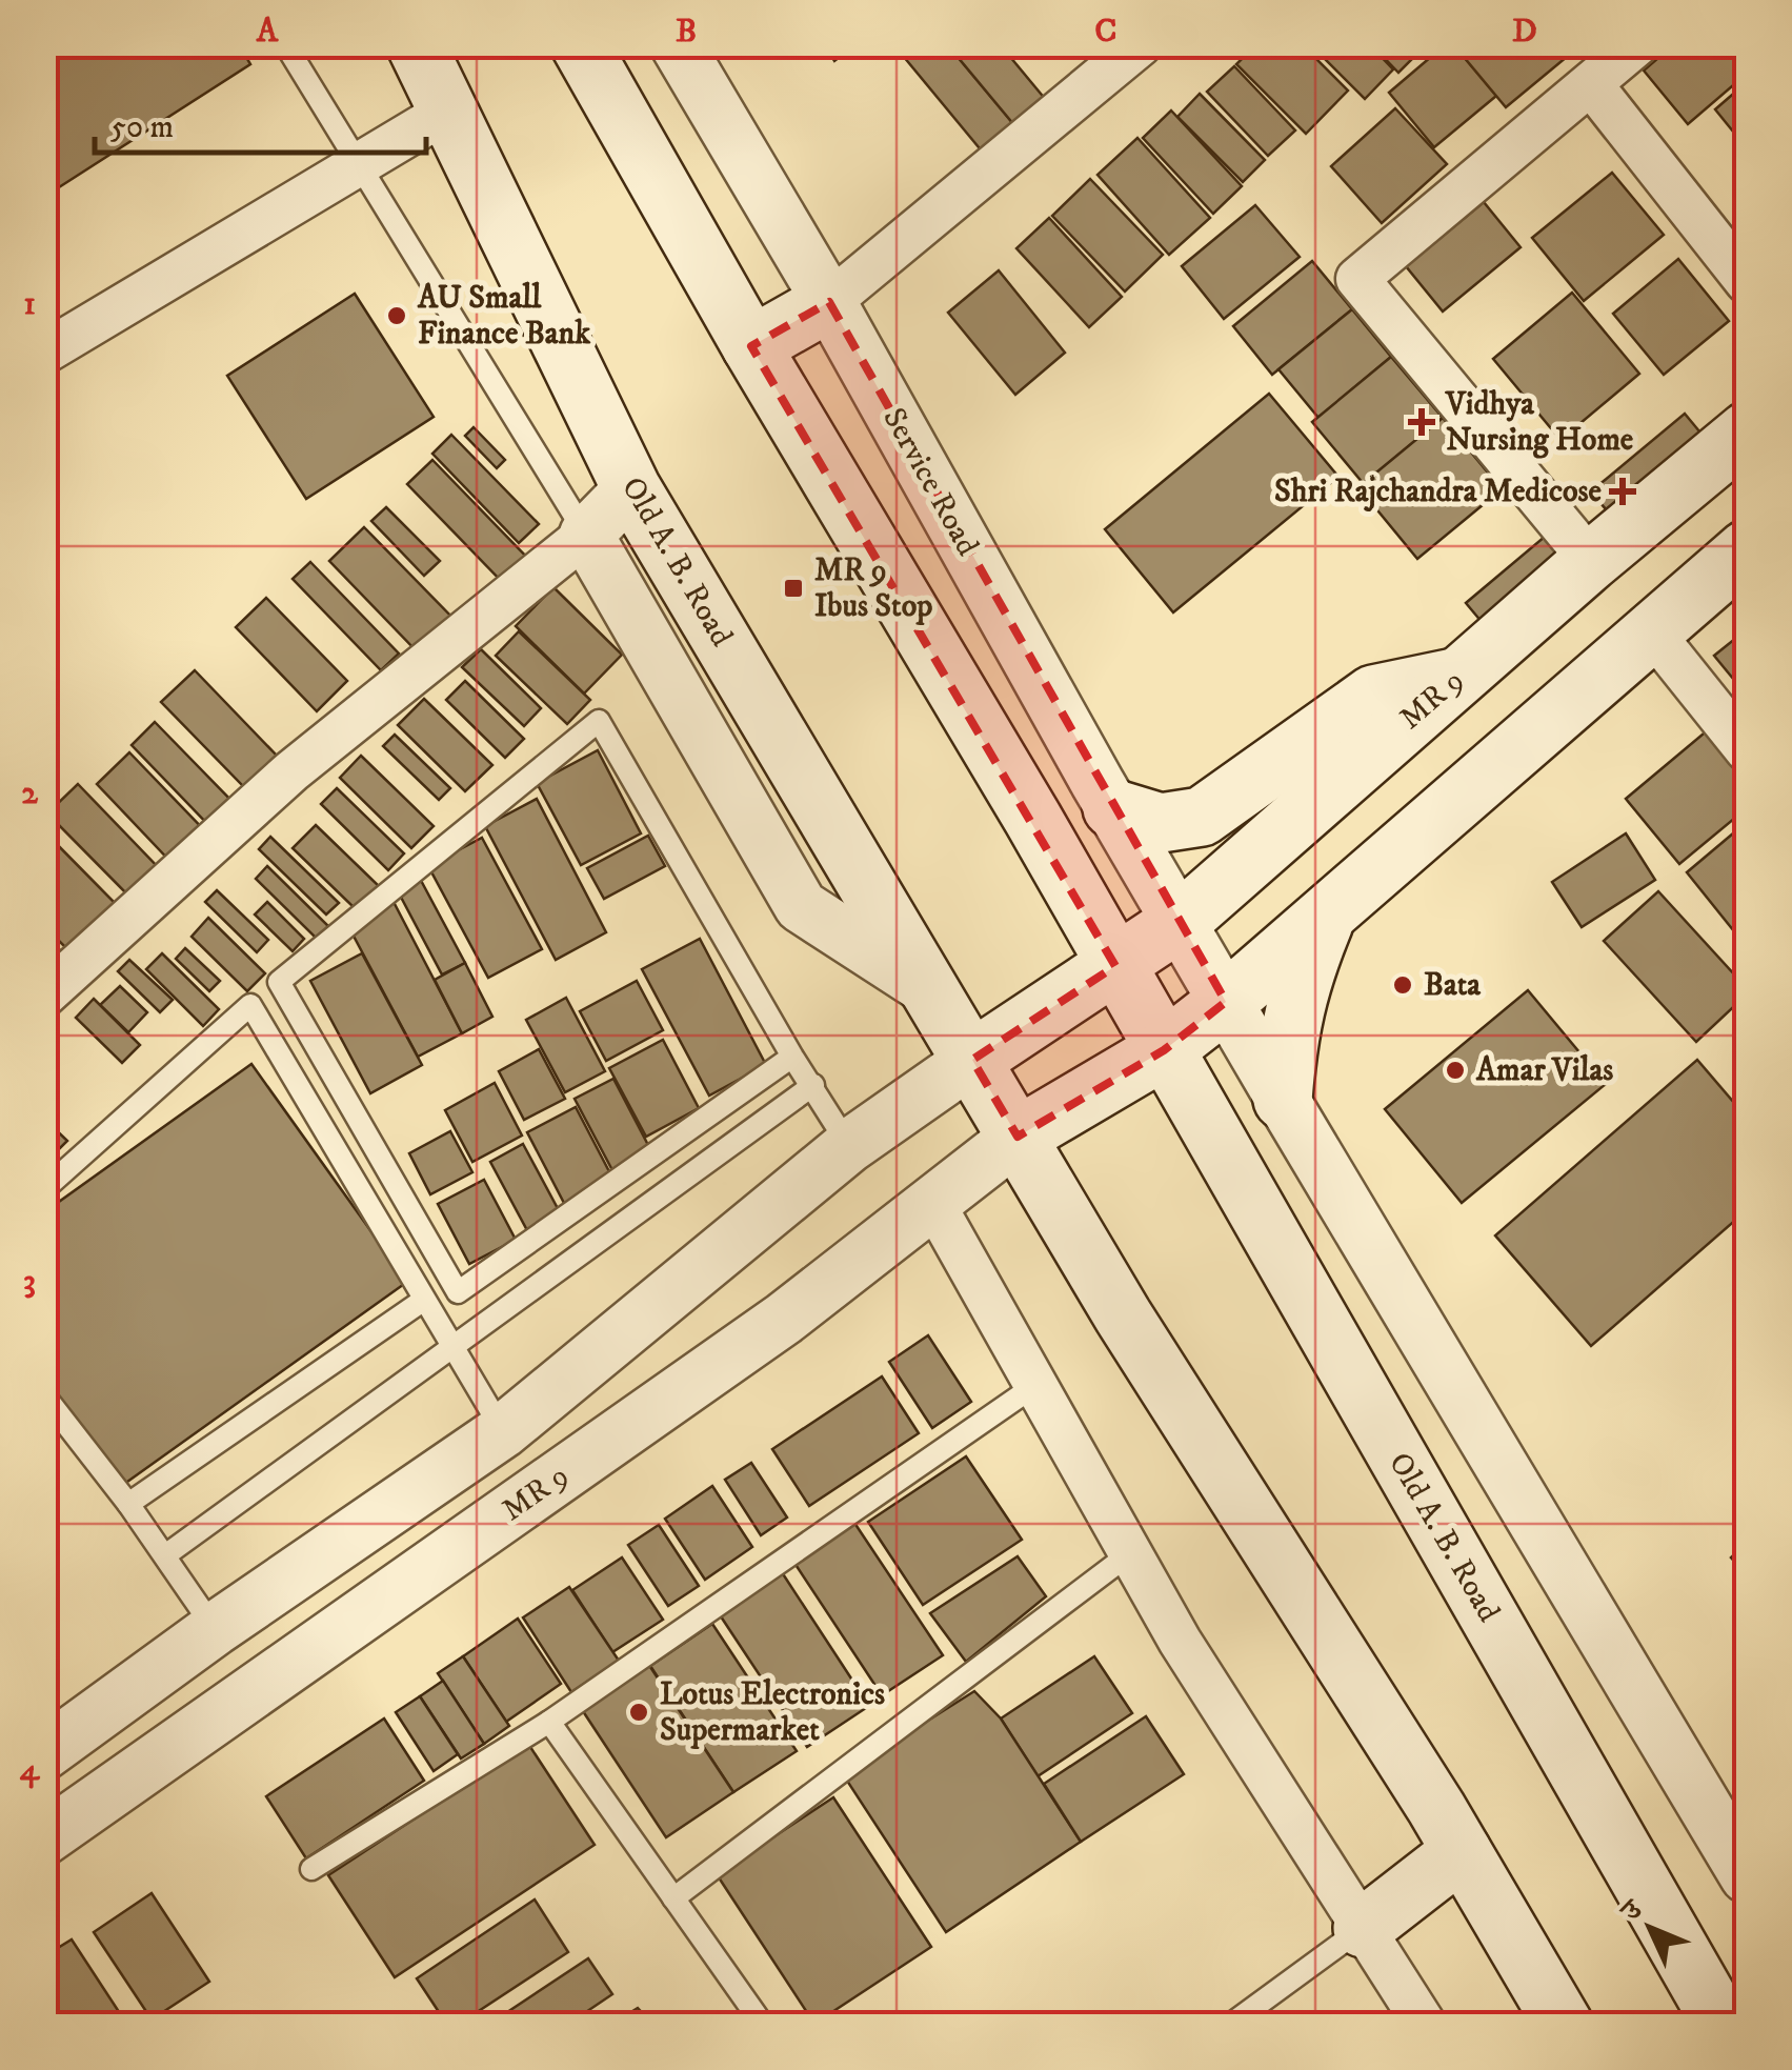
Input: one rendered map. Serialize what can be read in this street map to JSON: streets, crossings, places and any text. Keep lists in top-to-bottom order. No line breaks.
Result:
{"streets":{"main road":["Old A. B. Road","MR 9"],"street":["Service Road"]},"crossings":[["Service Road","MR 9"],["Old A. B. Road","MR 9"]],"places":{"other":["AU Small Finance Bank","Bata","Amar Vilas","Lotus Electronics Supermarket"],"health":["Vidhya Nursing Home","Shri Rajchandra Medicose"],"transit":["MR 9 Ibus Stop"]},"scale_bar":"50 m","north":"top left","grid":{"columns":["A","B","C","D"],"rows":["1","2","3","4"]}}
